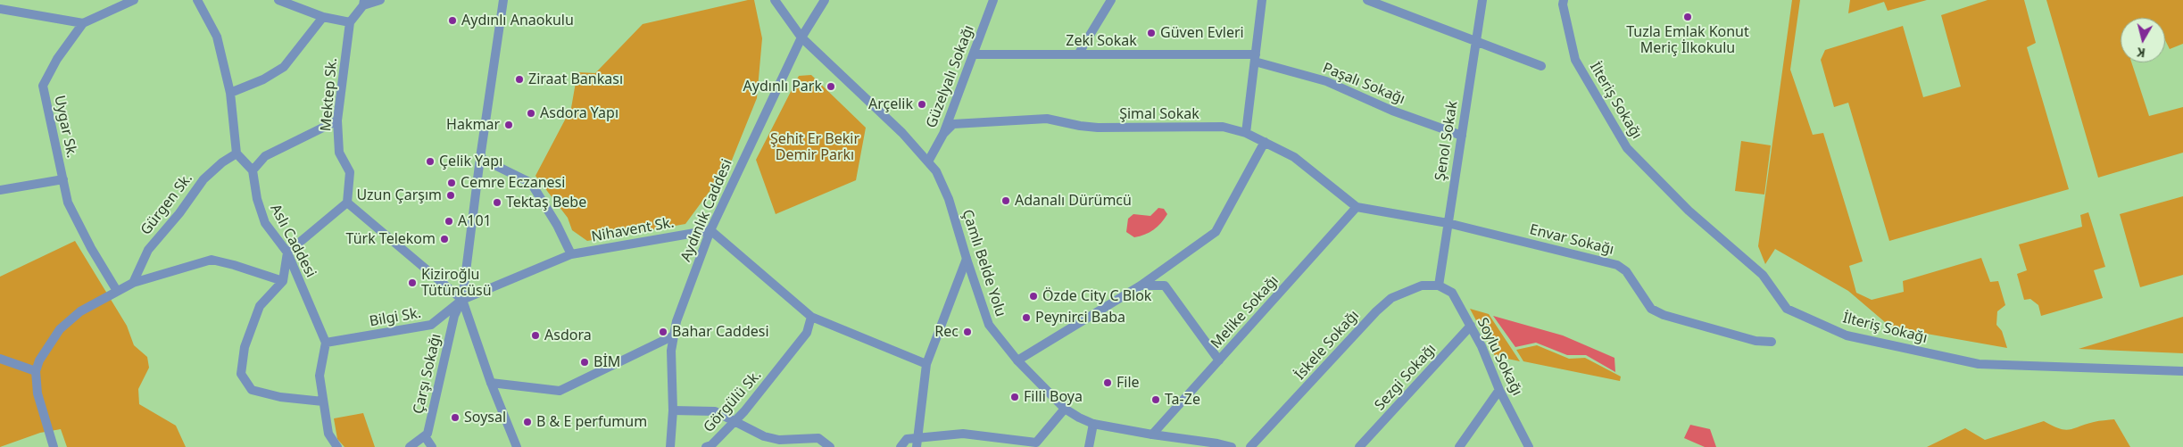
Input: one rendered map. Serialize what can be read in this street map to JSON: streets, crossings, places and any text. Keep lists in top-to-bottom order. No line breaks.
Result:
{"streets":{"street":["Zeki Sokak","Güzelyalı Sokağı","Paşalı Sokağı","Mektep Sk.","İlteriş Sokağı","Şimal Sokak","Uygar Sk.","Şenol Sokak","Gürgen Sk.","Aydınlık Caddesi","Nihavent Sk.","Envar Sokağı","Aslı Caddesi","Çamlı Belde Yolu","Melike Sokağı","Bilgi Sk.","İskele Sokağı","Soylu Sokağı","Çarşı Sokağı","Sezgi Sokağı","Görgülü Sk."]},"crossings":[["Zeki Sokak","Güzelyalı Sokağı"],["Zeki Sokak","Paşalı Sokağı"],["Güzelyalı Sokağı","Şimal Sokak"],["Güzelyalı Sokağı","Çamlı Belde Yolu"],["Paşalı Sokağı","Şenol Sokak"],["Şimal Sokak","Envar Sokağı"],["Şimal Sokak","Melike Sokağı"],["Şenol Sokak","Envar Sokağı"],["Şenol Sokak","İskele Sokağı"],["Şenol Sokak","Soylu Sokağı"],["Aydınlık Caddesi","Nihavent Sk."],["Aydınlık Caddesi","Çamlı Belde Yolu"],["Nihavent Sk.","Bilgi Sk."],["Nihavent Sk.","Çarşı Sokağı"],["Envar Sokağı","Melike Sokağı"],["Aslı Caddesi","Bilgi Sk."],["Çamlı Belde Yolu","Melike Sokağı"],["Bilgi Sk.","Çarşı Sokağı"],["İskele Sokağı","Soylu Sokağı"],["Soylu Sokağı","Sezgi Sokağı"]],"parks":["Şehit Er Bekir Demir Parkı"],"places":["Tuzla Emlak Konut Meriç İlkokulu","Aydınlı Anaokulu","Güven Evleri","Ziraat Bankası","Aydınlı Park","Arçelik","Asdora Yapı","Hakmar","Çelik Yapı","Cemre Eczanesi","Uzun Çarşım","Adanalı Dürümcü","Tektaş Bebe","A101","Türk Telekom","Kiziroğlu Tütüncüsü","Özde City C Blok","Peynirci Baba","Bahar Caddesi","Rec","Asdora","BİM","File","Filli Boya","Ta-Ze","Soysal","B & E perfumum"],"north":"bottom"}
